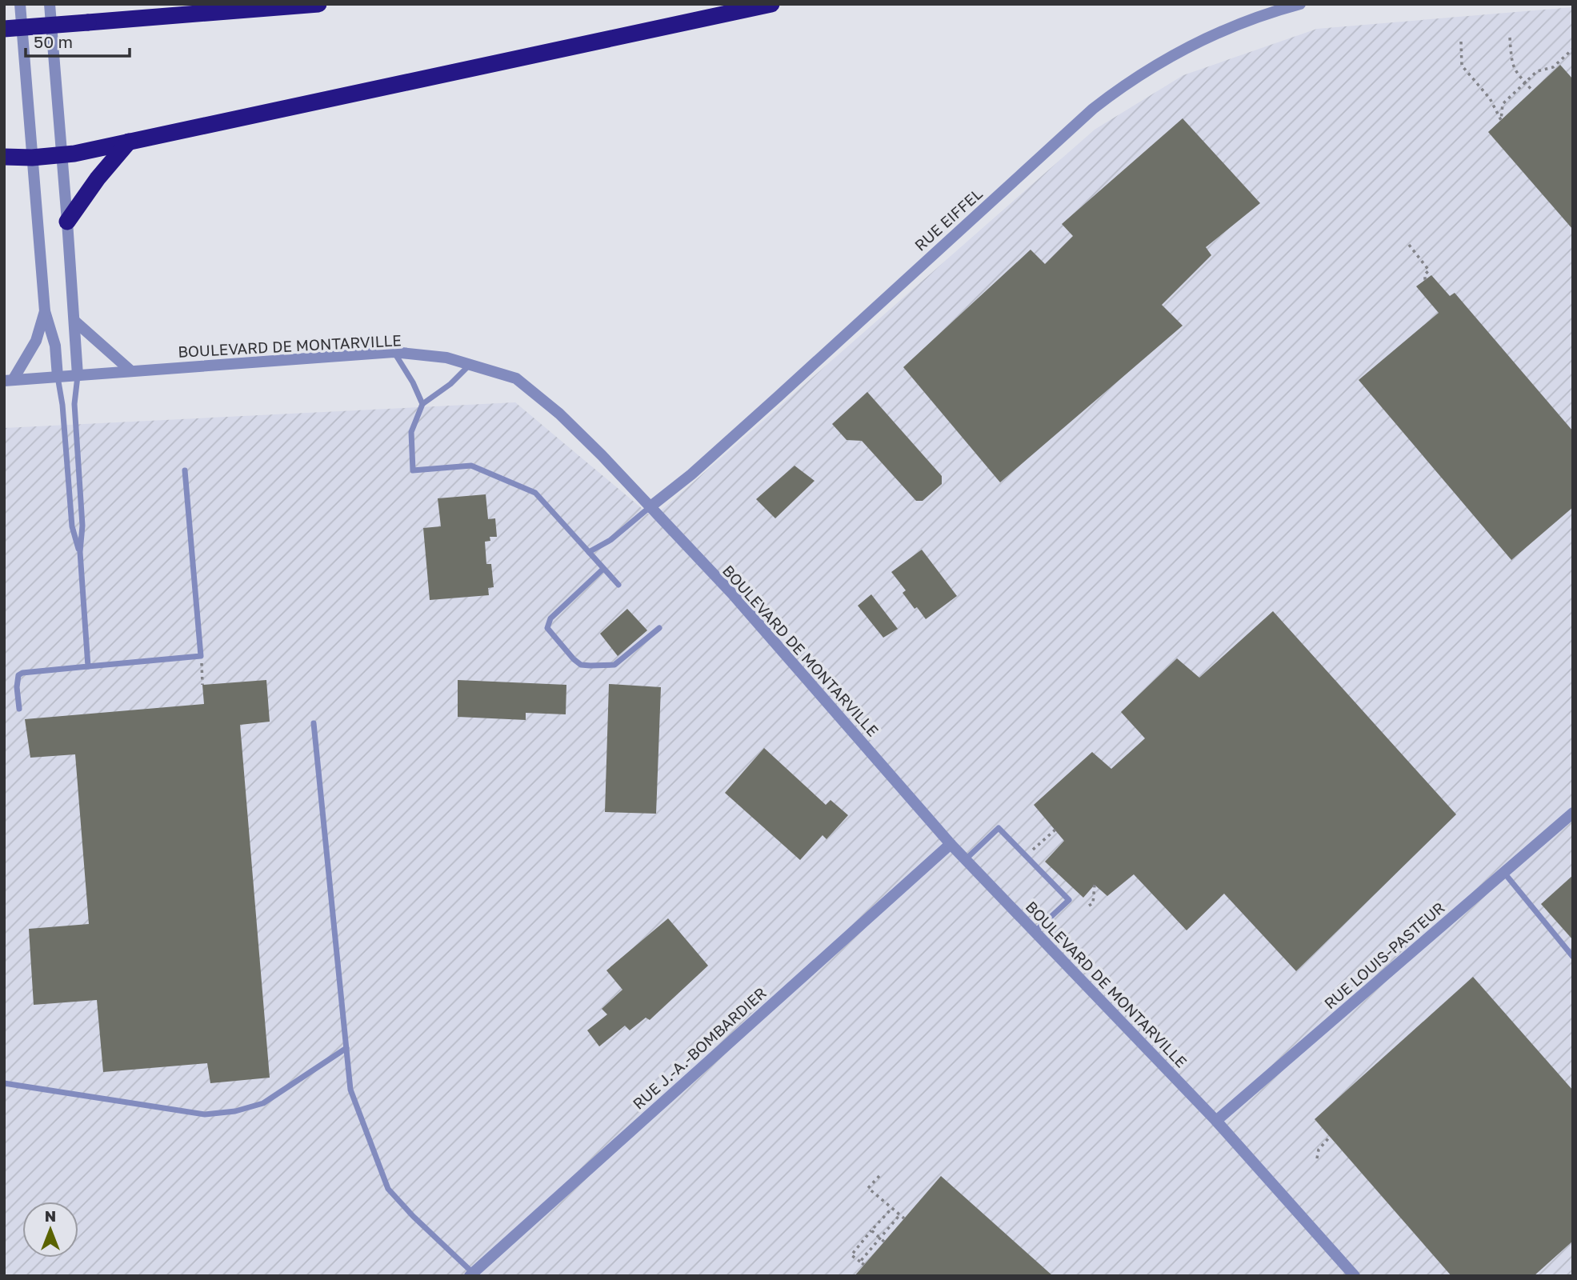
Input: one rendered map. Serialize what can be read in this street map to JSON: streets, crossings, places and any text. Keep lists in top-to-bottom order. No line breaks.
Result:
{"streets":{"street":["RUE EIFFEL","BOULEVARD DE MONTARVILLE","RUE LOUIS-PASTEUR","RUE J.-A.-BOMBARDIER"]},"crossings":[["RUE EIFFEL","BOULEVARD DE MONTARVILLE"],["BOULEVARD DE MONTARVILLE","RUE LOUIS-PASTEUR"],["BOULEVARD DE MONTARVILLE","RUE J.-A.-BOMBARDIER"]],"scale_bar":"50 m","north":"top"}
